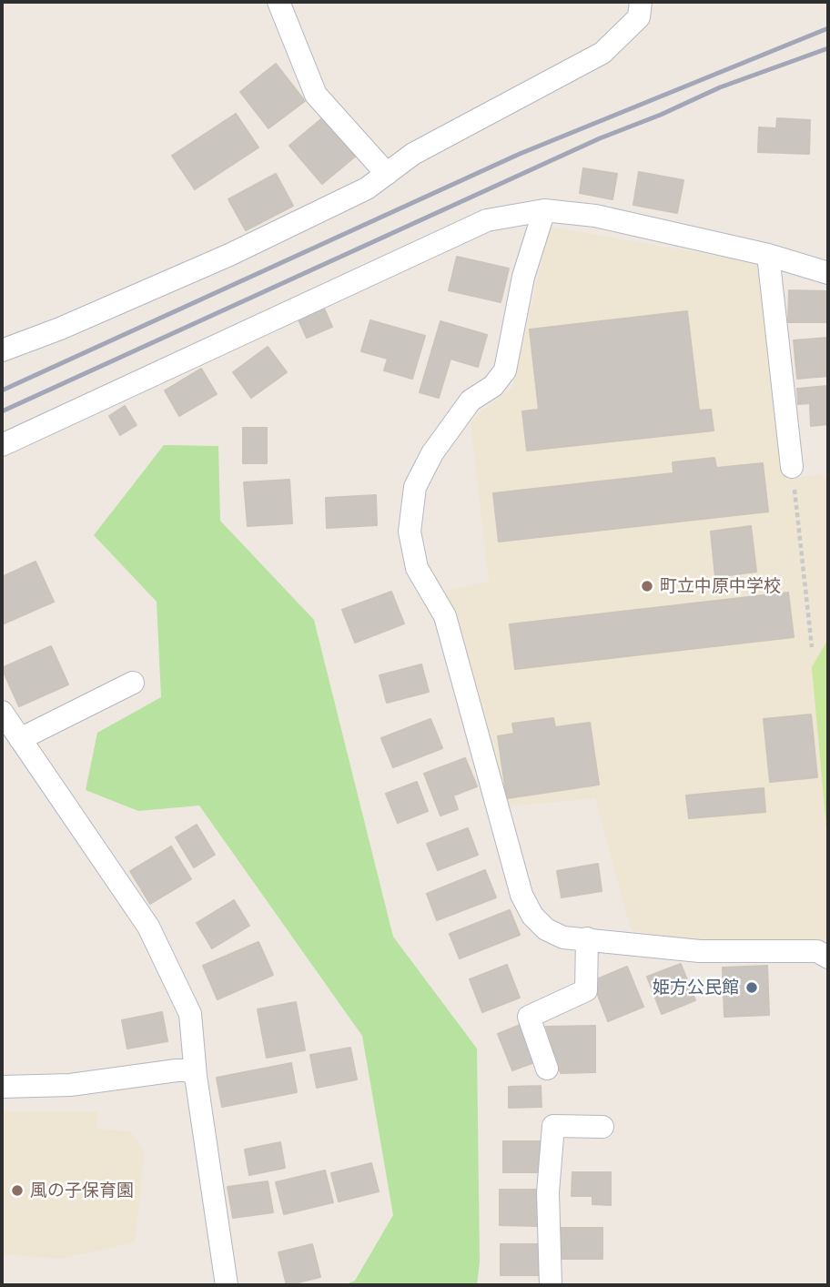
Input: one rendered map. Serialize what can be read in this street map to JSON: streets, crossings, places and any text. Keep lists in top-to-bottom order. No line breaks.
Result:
{"places":["町立中原中学校","姫方公民館","風の子保育園"]}
